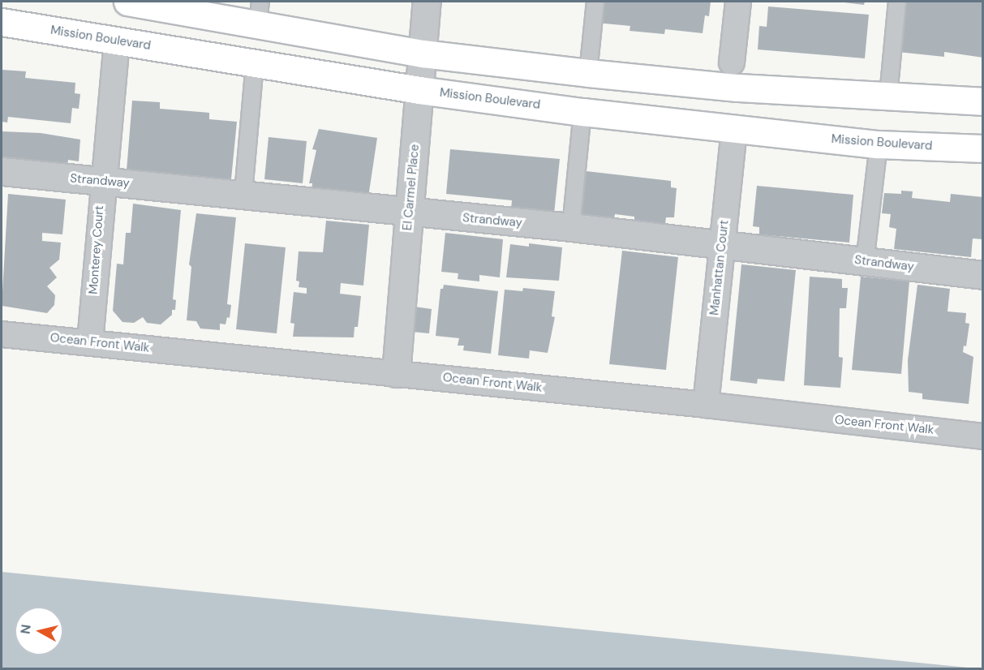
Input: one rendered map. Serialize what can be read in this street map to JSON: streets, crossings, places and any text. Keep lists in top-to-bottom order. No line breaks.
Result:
{"streets":{"main road":["Mission Boulevard"],"street":["Strandway","El Carmel Place","Monterey Court","Manhattan Court","Ocean Front Walk"]},"crossings":[["Mission Boulevard","El Carmel Place"],["Mission Boulevard","Monterey Court"],["Mission Boulevard","Manhattan Court"],["Strandway","El Carmel Place"],["Strandway","Monterey Court"],["Strandway","Manhattan Court"],["El Carmel Place","Ocean Front Walk"],["Monterey Court","Ocean Front Walk"],["Manhattan Court","Ocean Front Walk"]],"north":"left"}
